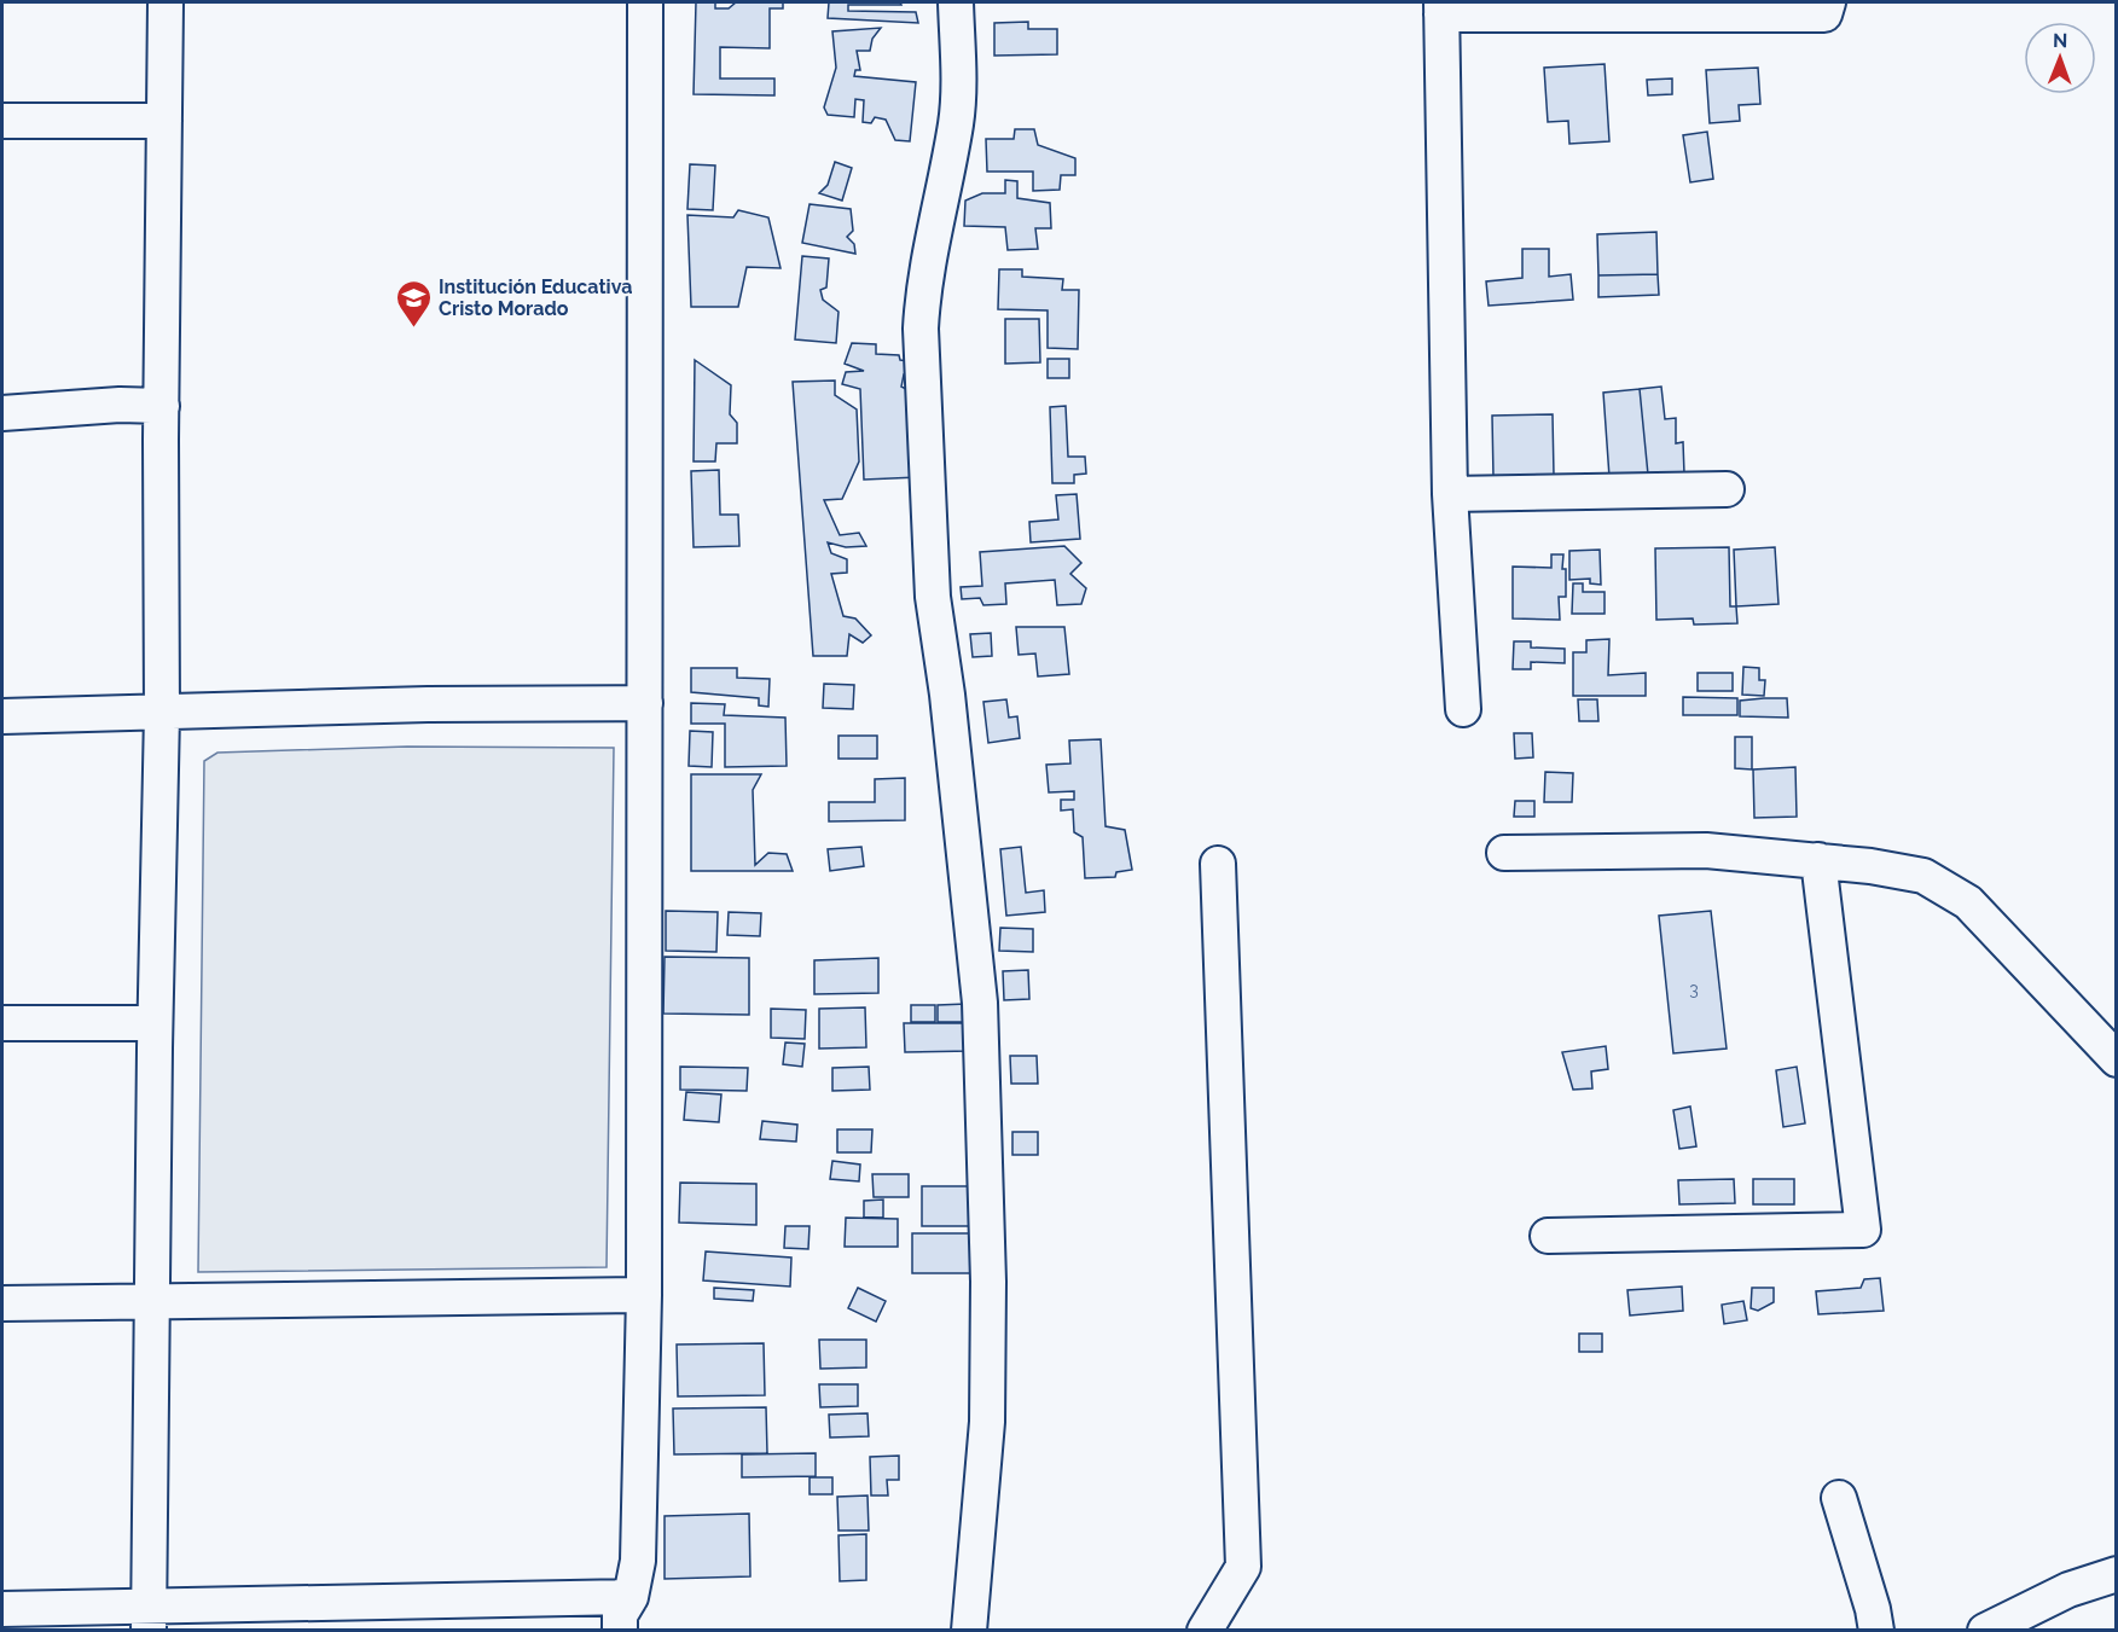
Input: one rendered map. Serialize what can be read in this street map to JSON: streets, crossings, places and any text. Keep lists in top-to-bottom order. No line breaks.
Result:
{"places":{"school or university":["Institución Educativa Cristo Morado"]},"house_numbers":["3"],"north":"top"}
